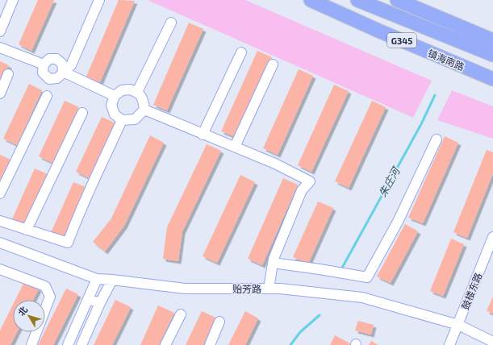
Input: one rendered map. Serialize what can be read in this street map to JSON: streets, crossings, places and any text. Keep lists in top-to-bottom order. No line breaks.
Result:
{"streets":{"highway":["G345","镇海南路"],"street":["贻芳路","鼓楼东路"]},"crossings":[["贻芳路","鼓楼东路"]],"water":["朱庄河"],"north":"top left"}
